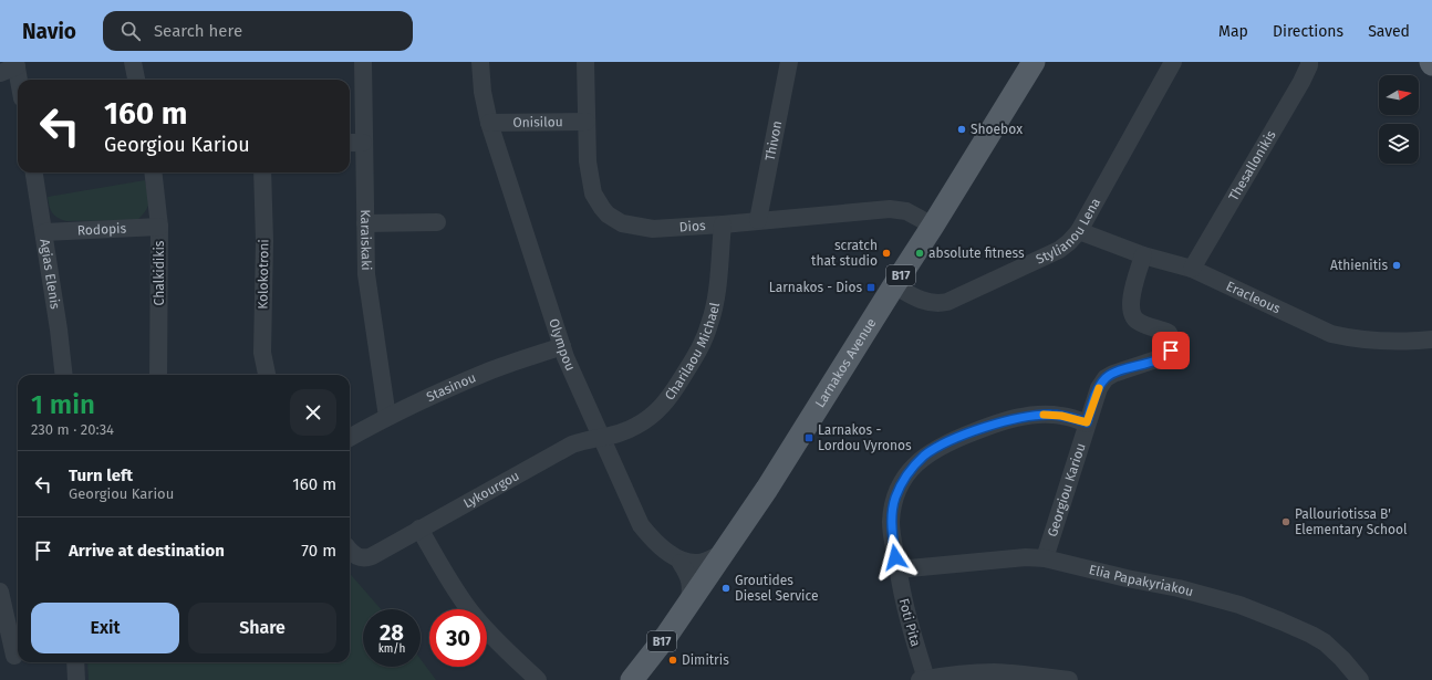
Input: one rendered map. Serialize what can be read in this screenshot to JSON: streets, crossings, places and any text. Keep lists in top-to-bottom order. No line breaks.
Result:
{"streets":{"main road":["B17","Larnakos Avenue"],"street":["Onisilou","Thivon","Thesallonikis","Dios","Stylianou Lena","Rodopis","Karaiskaki","Agias Elenis","Chalkidikis","Kolokotroni","Eracleous","Olympou","Charilaou Michael","Stasinou","Lykourgou","Georgiou Kariou","Elia Papakyriakou","Foti Pita"]},"crossings":[["Onisilou","Dios"],["Onisilou","Olympou"],["Thivon","Dios"],["Thesallonikis","Eracleous"],["Dios","Charilaou Michael"],["Dios","Larnakos Avenue"],["Stylianou Lena","Eracleous"],["Stylianou Lena","Larnakos Avenue"],["Rodopis","Agias Elenis"],["Rodopis","Chalkidikis"],["Karaiskaki","Stasinou"],["Eracleous","Georgiou Kariou"],["Olympou","Charilaou Michael"],["Olympou","Larnakos Avenue"],["Olympou","Stasinou"],["Olympou","Lykourgou"],["Charilaou Michael","Lykourgou"],["Georgiou Kariou","Elia Papakyriakou"],["Georgiou Kariou","Foti Pita"],["Elia Papakyriakou","Foti Pita"]],"places":{"other":["Shoebox","scratch that studio","absolute fitness","Athienitis","Pallouriotissa B' Elementary School","Groutides Diesel Service","Dimitris"],"transit":["Larnakos - Dios","Larnakos - Lordou Vyronos"]},"north":"right","page":{"header":"Navio","search":"Search here","nav":["Map","Directions","Saved"],"turn":["160 m","Georgiou Kariou"],"heading":["1 min","230 m · 20:34"],"list":[{"name":"Turn left","note":"Georgiou Kariou","value":"160 m"},{"name":"Arrive at destination","value":"70 m"}],"buttons":["Exit","Share"],"speed":"28 km/h","limit":"30"}}
